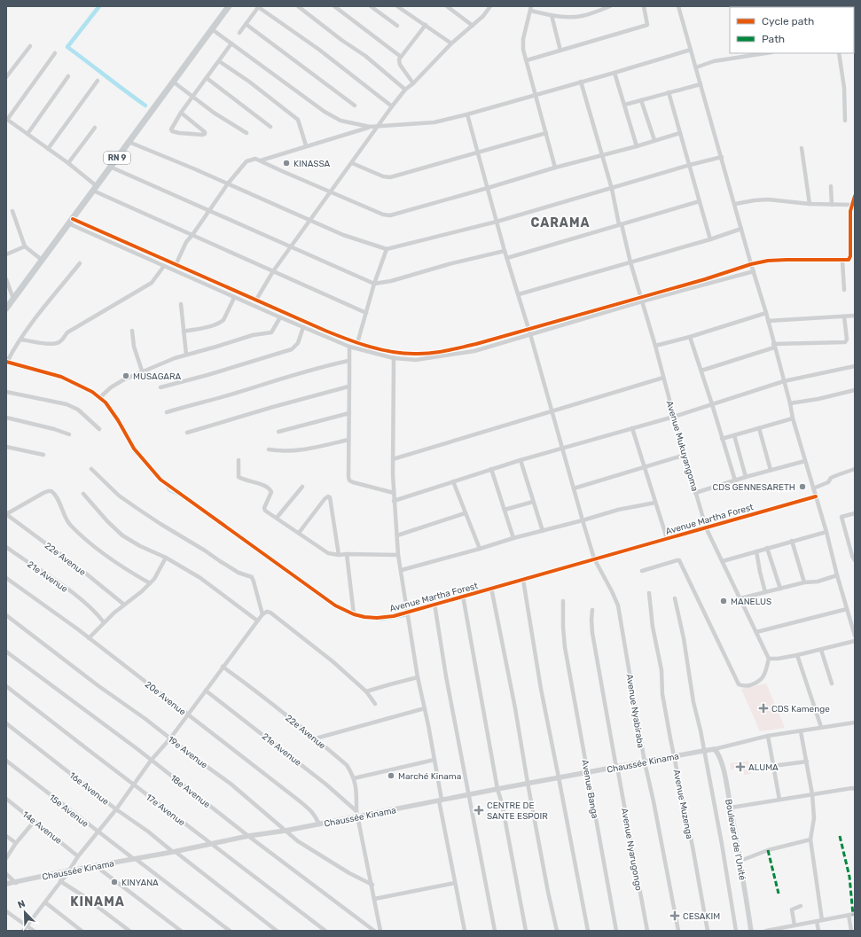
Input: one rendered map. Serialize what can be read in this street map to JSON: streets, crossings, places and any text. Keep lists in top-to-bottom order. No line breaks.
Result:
{"streets":{"main road":["RN 9"],"street":["Avenue Mukuyangoma","Avenue Martha Forest","22e Avenue","21e Avenue","20e Avenue","Avenue Nyabiraba","19e Avenue","Chaussée Kinama","16e Avenue","Avenue Banga","18e Avenue","Avenue Muzenga","17e Avenue","15e Avenue","14e Avenue","Boulevard de l'Unité","Avenue Nyarugongo"]},"crossings":[["Avenue Mukuyangoma","Avenue Martha Forest"],["Avenue Martha Forest","Avenue Nyabiraba"],["22e Avenue","21e Avenue"],["22e Avenue","19e Avenue"],["22e Avenue","Chaussée Kinama"],["21e Avenue","Chaussée Kinama"],["20e Avenue","Chaussée Kinama"],["Avenue Nyabiraba","Chaussée Kinama"],["19e Avenue","Chaussée Kinama"],["Chaussée Kinama","16e Avenue"],["Chaussée Kinama","Avenue Banga"],["Chaussée Kinama","18e Avenue"],["Chaussée Kinama","Avenue Muzenga"],["Chaussée Kinama","17e Avenue"],["Chaussée Kinama","15e Avenue"],["Chaussée Kinama","Boulevard de l'Unité"],["Chaussée Kinama","Avenue Nyarugongo"]],"districts":["CARAMA","KINAMA"],"places":{"other":["KINASSA","MUSAGARA","CDS GENNESARETH","MANELUS","Marché Kinama","KINYANA"],"health":["CDS Kamenge","ALUMA","CENTRE DE SANTE ESPOIR","CESAKIM"]},"legend":["Cycle path","Path"],"north":"top left"}
